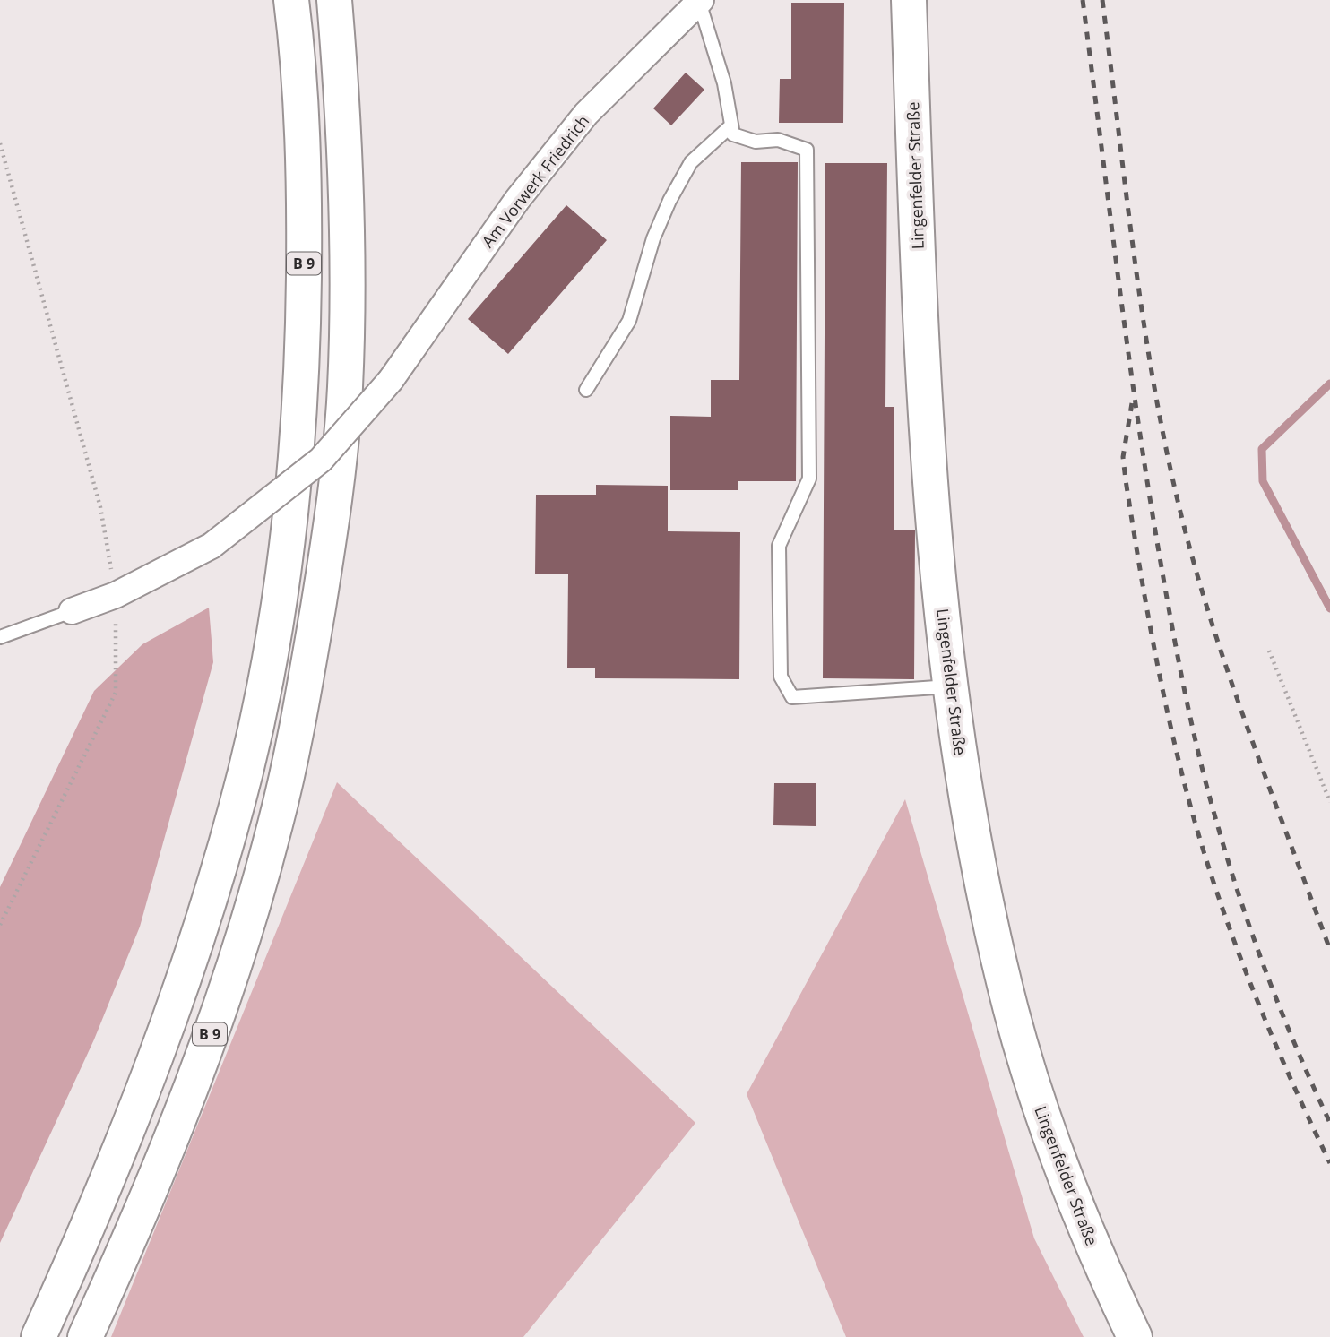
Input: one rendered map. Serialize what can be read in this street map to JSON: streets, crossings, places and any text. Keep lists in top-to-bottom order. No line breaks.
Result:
{"streets":{"main road":["Lingenfelder Straße","B 9"],"street":["Am Vorwerk Friedrich"]}}
